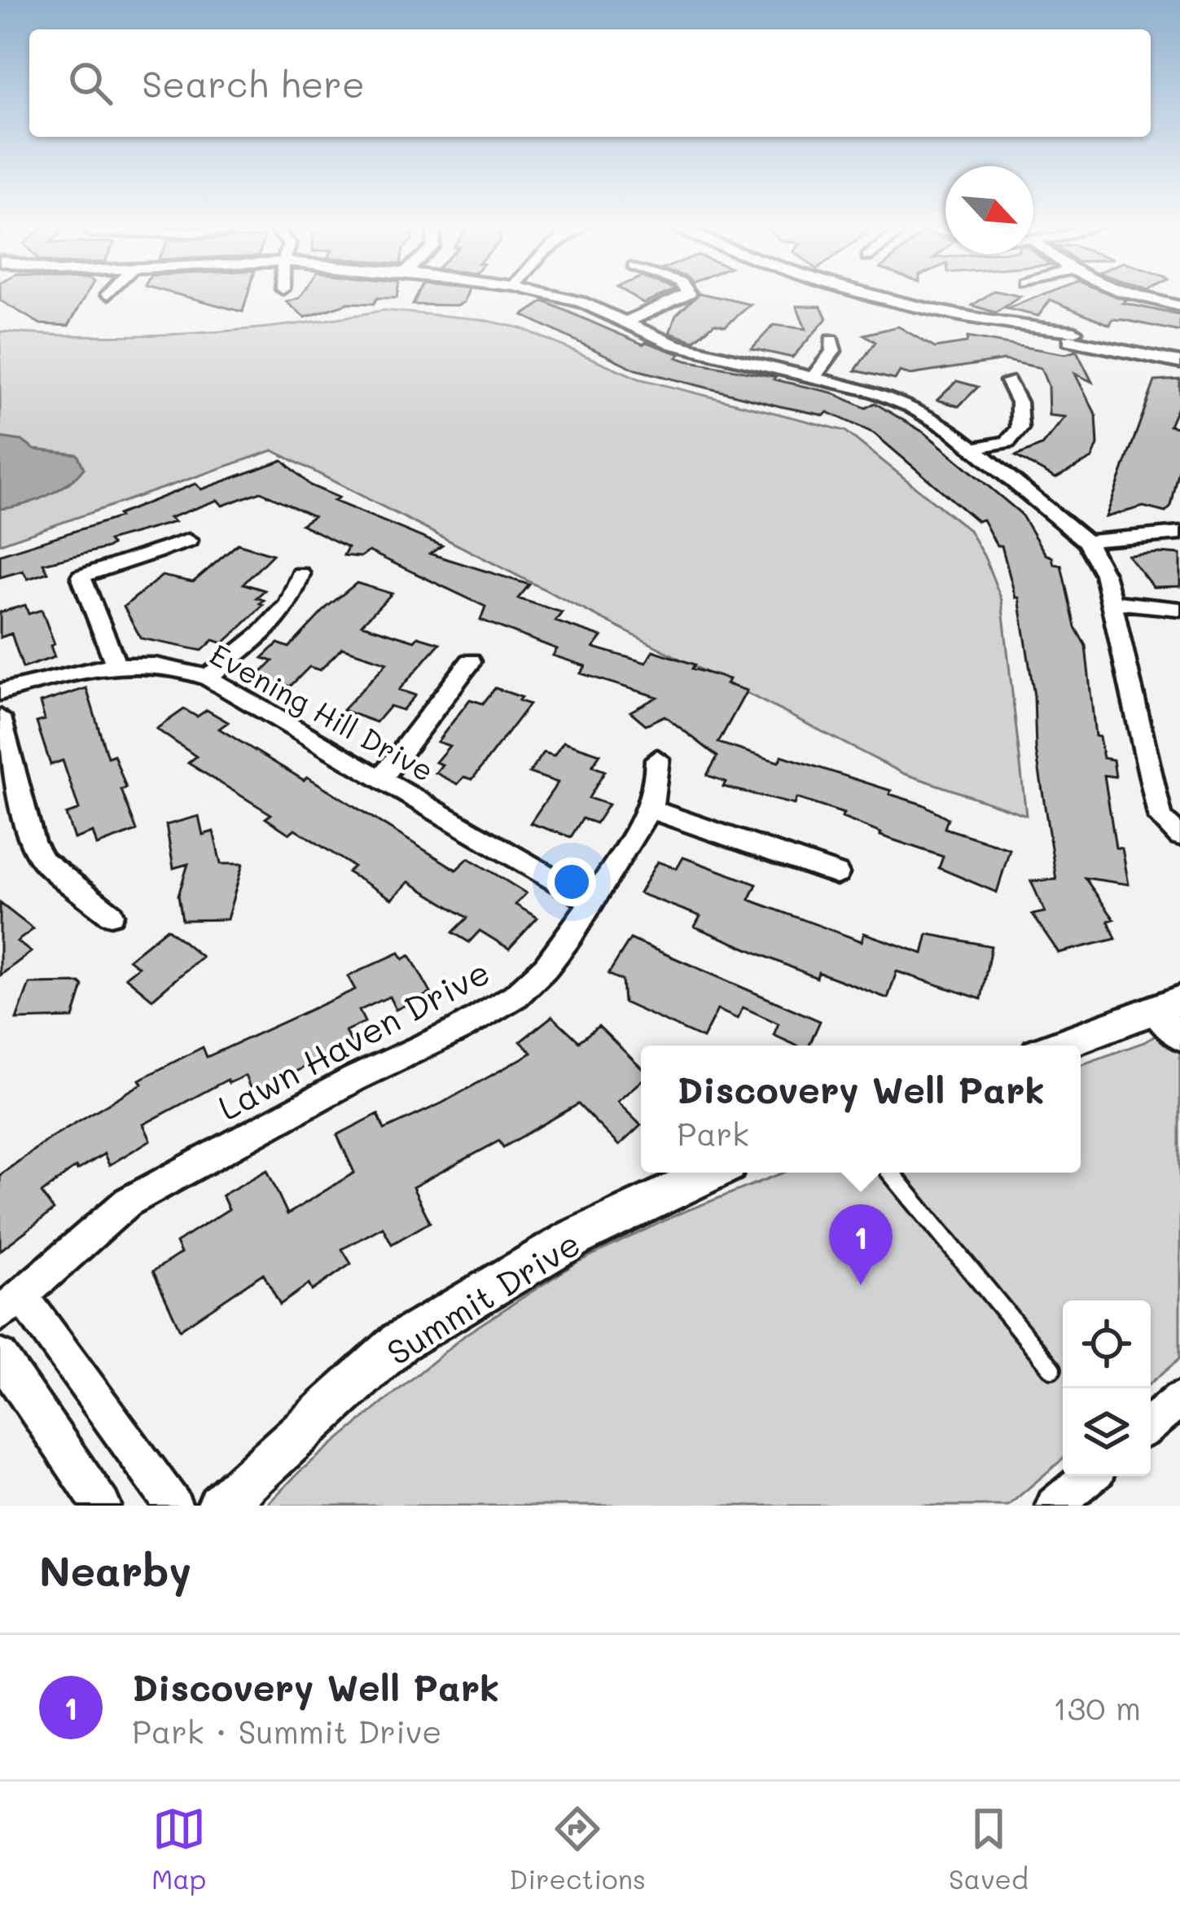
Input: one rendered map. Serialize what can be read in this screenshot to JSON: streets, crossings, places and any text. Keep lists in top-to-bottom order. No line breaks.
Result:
{"streets":{"street":["Evening Hill Drive","Lawn Haven Drive","Summit Drive"]},"crossings":[["Evening Hill Drive","Lawn Haven Drive"]],"north":"bottom right","page":{"search":"Search here","popup":["Discovery Well Park","Park"],"pins":"1","heading":"Nearby","list":[{"mark":"1","name":"Discovery Well Park","note":"Park · Summit Drive","value":"130 m"}],"nav":["Map","Directions","Saved"]}}
